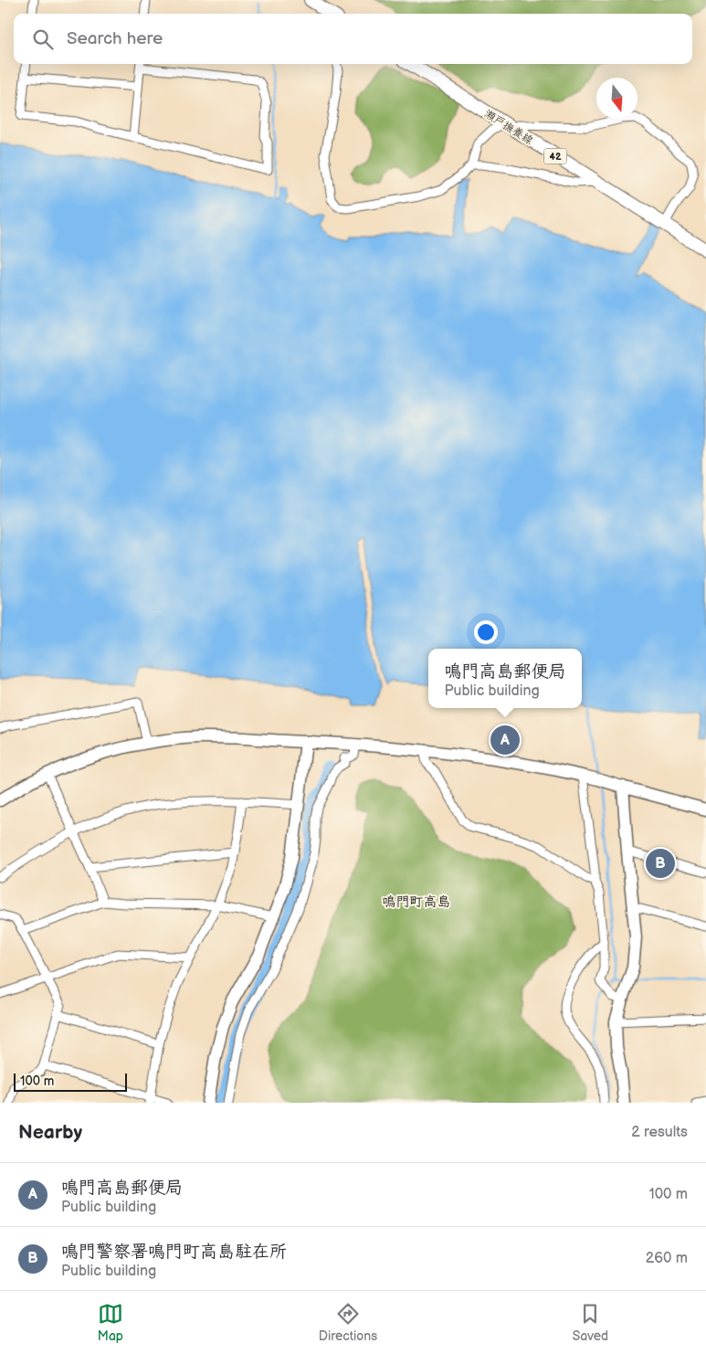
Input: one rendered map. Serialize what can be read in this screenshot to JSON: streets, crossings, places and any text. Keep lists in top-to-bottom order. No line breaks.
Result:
{"streets":{"main road":["瀬戸撫養線","42"]},"districts":["鳴門町高島"],"scale_bar":"100 m","north":"bottom","page":{"search":"Search here","popup":["鳴門高島郵便局","Public building"],"pins":["A","B"],"scale":"100 m","heading":["Nearby","2 results"],"list":[{"mark":"A","name":"鳴門高島郵便局","note":"Public building","value":"100 m"},{"mark":"B","name":"鳴門警察署鳴門町高島駐在所","note":"Public building","value":"260 m"}],"nav":["Map","Directions","Saved"]}}
